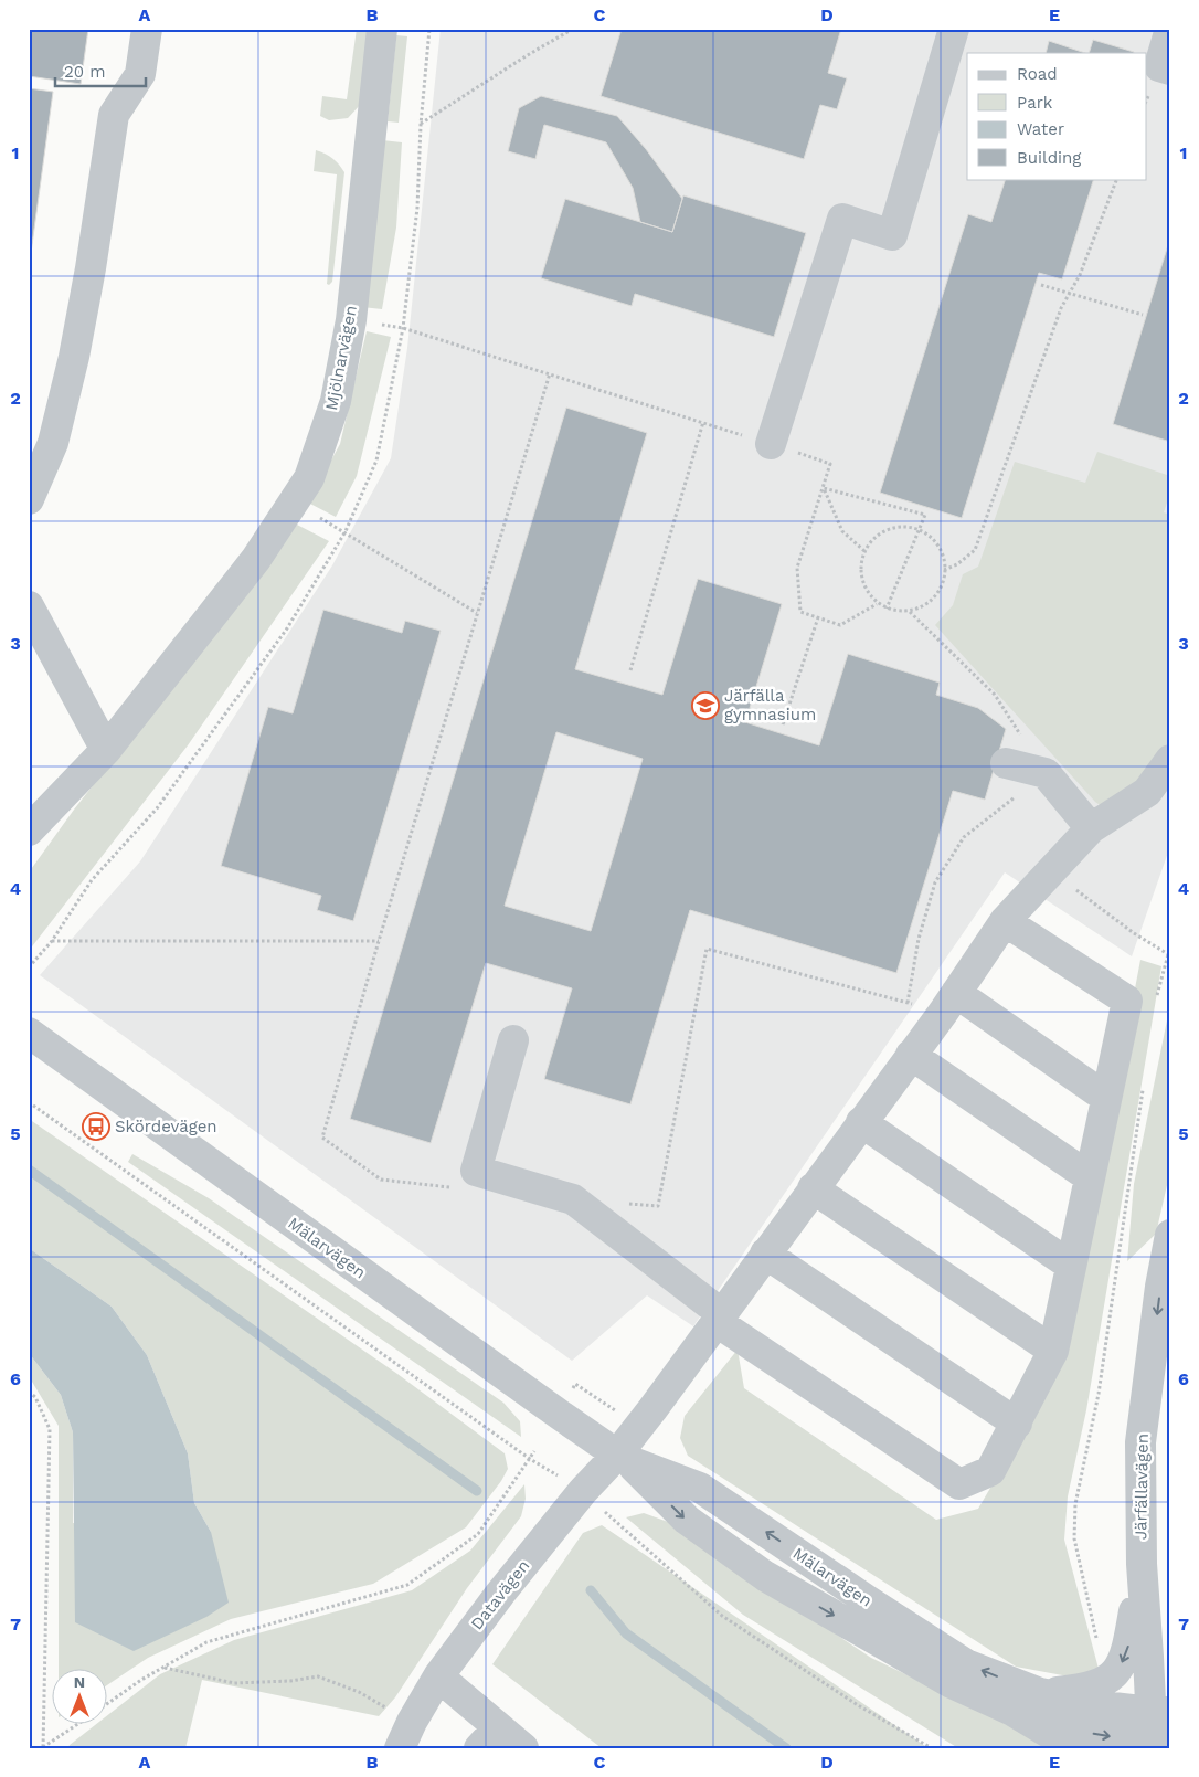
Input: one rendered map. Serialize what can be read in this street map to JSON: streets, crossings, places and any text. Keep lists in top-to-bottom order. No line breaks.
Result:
{"streets":{"street":["Mjölnarvägen","Mälarvägen","Järfällavägen","Datavägen"]},"crossings":[["Mälarvägen","Järfällavägen"],["Mälarvägen","Datavägen"]],"places":{"school or university":["Järfälla gymnasium"],"bus stop":["Skördevägen"]},"legend":["Road","Park","Water","Building"],"scale_bar":"20 m","north":"top","grid":{"columns":["A","B","C","D","E"],"rows":["1","2","3","4","5","6","7"]}}
